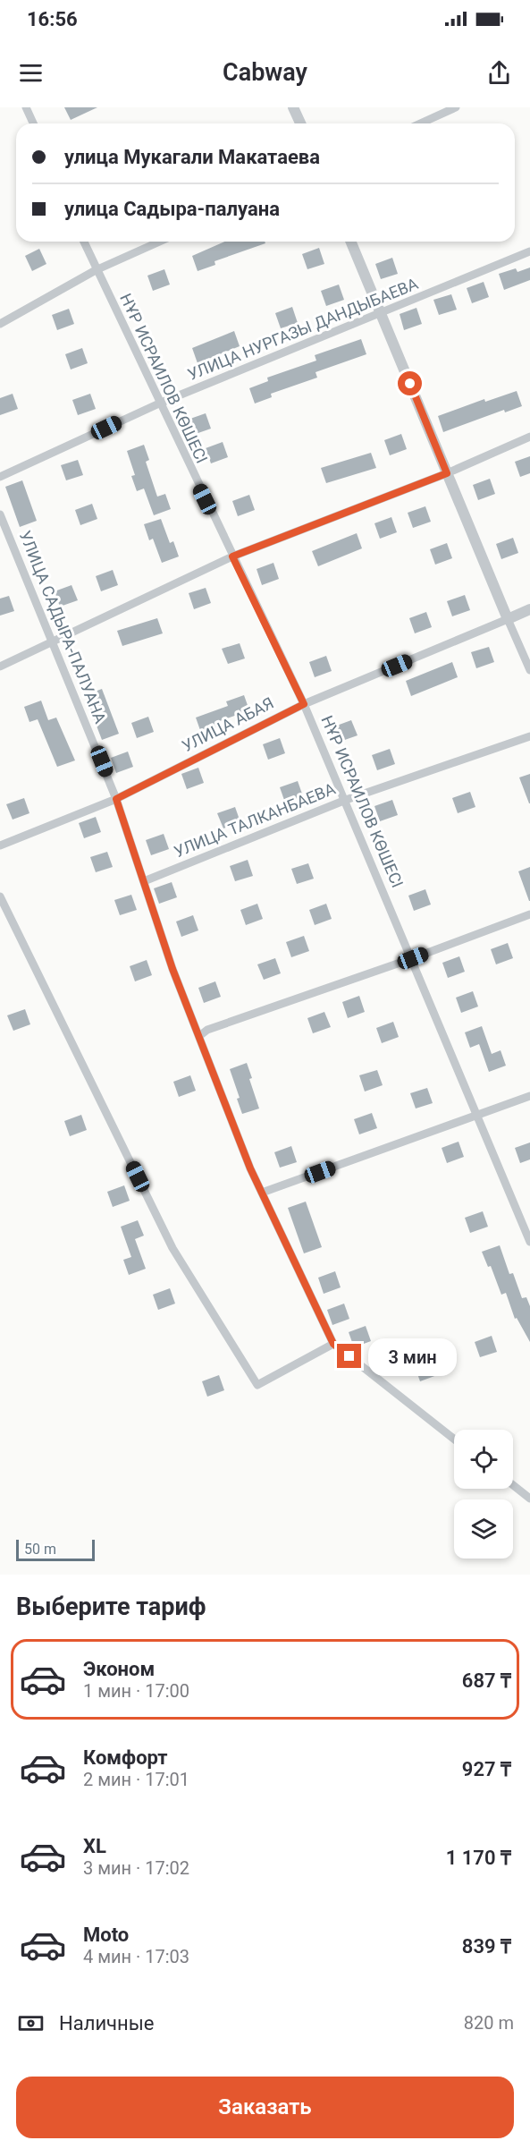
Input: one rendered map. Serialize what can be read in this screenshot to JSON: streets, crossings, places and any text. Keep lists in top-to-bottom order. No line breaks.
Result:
{"streets":{"street":["УЛИЦА НУРГАЗЫ ДАНДЫБАЕВА","НҰР ИСРАИЛОВ КӨШЕСІ","УЛИЦА САДЫРА-ПАЛУАНА","УЛИЦА АБАЯ","УЛИЦА ТАЛКАНБАЕВА"]},"crossings":[["УЛИЦА НУРГАЗЫ ДАНДЫБАЕВА","НҰР ИСРАИЛОВ КӨШЕСІ"],["НҰР ИСРАИЛОВ КӨШЕСІ","УЛИЦА АБАЯ"],["НҰР ИСРАИЛОВ КӨШЕСІ","УЛИЦА ТАЛКАНБАЕВА"],["УЛИЦА САДЫРА-ПАЛУАНА","УЛИЦА АБАЯ"],["УЛИЦА САДЫРА-ПАЛУАНА","УЛИЦА ТАЛКАНБАЕВА"]],"scale_bar":"50 m","page":{"status":"16:56","header":"Cabway","banner":["улица Мукагали Макатаева","улица Садыра-палуана"],"bubble":"3 мин","scale":"50 m","heading":"Выберите тариф","list":[{"name":"Эконом","note":"1 мин · 17:00","value":"687 ₸"},{"name":"Комфорт","note":"2 мин · 17:01","value":"927 ₸"},{"name":"XL","note":"3 мин · 17:02","value":"1 170 ₸"},{"name":"Moto","note":"4 мин · 17:03","value":"839 ₸"}],"pay":["Наличные","820 m"],"buttons":"Заказать"}}
